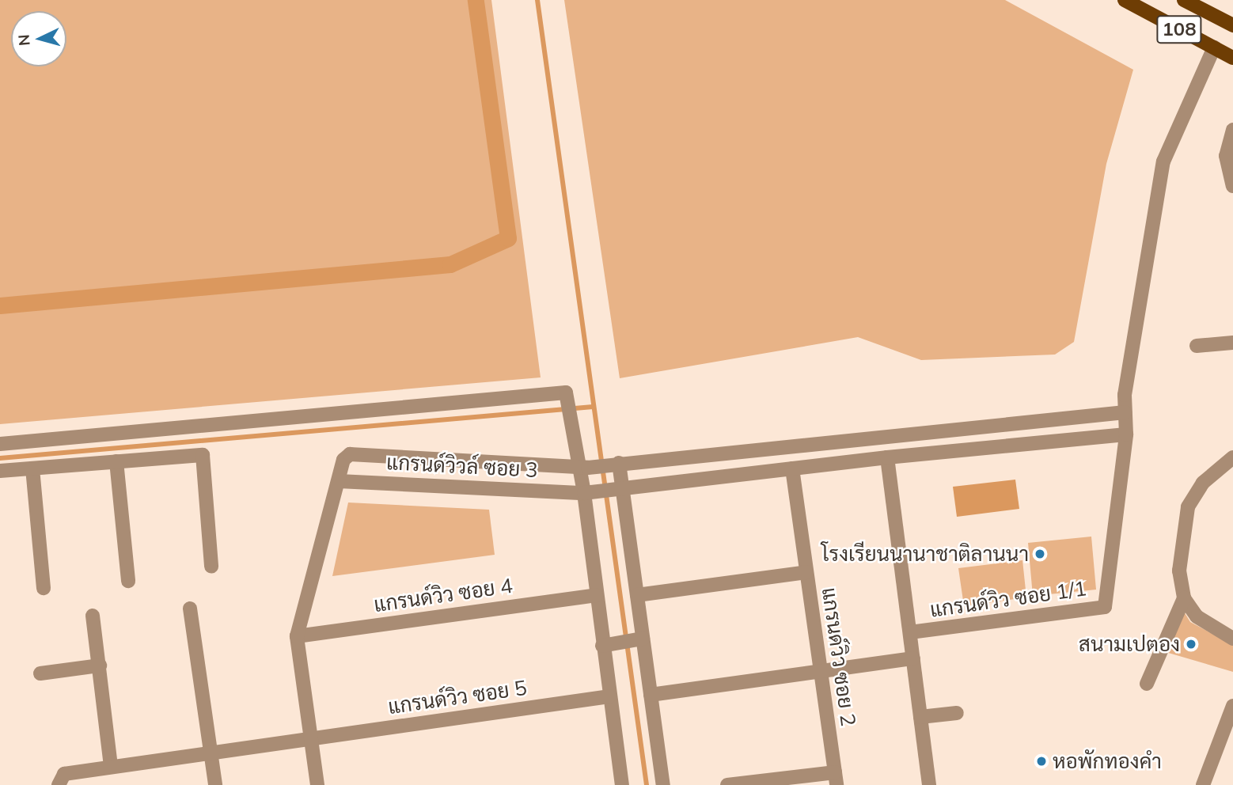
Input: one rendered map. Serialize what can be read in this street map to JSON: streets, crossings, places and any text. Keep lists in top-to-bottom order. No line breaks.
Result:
{"streets":{"main road":["108"],"street":["แกรนด์วิวล์ ซอย 3","แกรนด์วิว ซอย 4","แกรนด์วิว ซอย 1/1","แกรนด์วิว ซอย 2","แกรนด์วิว ซอย 5"]},"crossings":[["แกรนด์วิวล์ ซอย 3","แกรนด์วิว ซอย 1/1"],["แกรนด์วิวล์ ซอย 3","แกรนด์วิว ซอย 2"]],"places":["โรงเรียนนานาชาติลานนา","สนามเปตอง","หอพักทองคำ"],"north":"left"}
